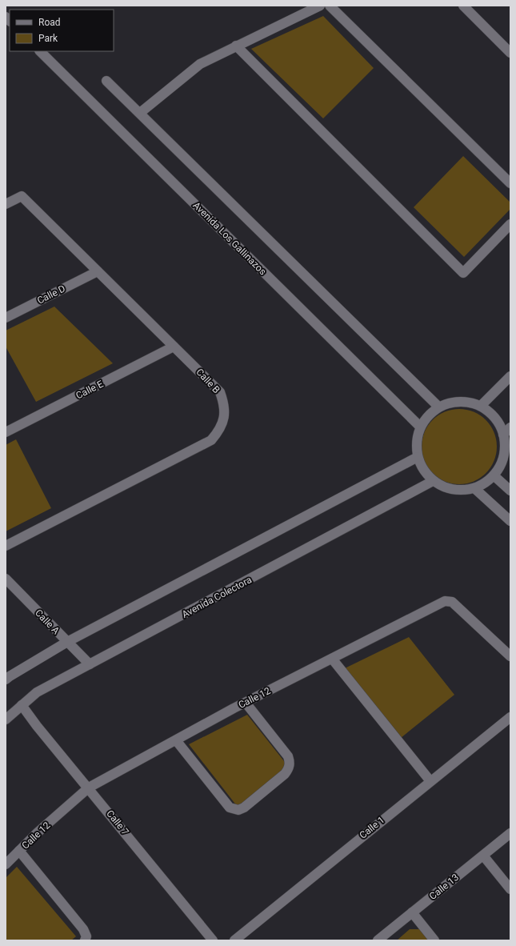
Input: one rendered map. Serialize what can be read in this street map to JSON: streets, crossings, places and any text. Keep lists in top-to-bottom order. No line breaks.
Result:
{"streets":{"street":["Avenida Los Gallinazos","Calle D","Calle B","Calle E","Avenida Colectora","Calle A","Calle 12","Calle 7","Calle 1","Calle 13"]},"crossings":[["Avenida Los Gallinazos","Avenida Colectora"],["Calle D","Calle B"],["Calle B","Calle E"],["Avenida Colectora","Calle A"],["Avenida Colectora","Calle 7"],["Calle 12","Calle 7"]],"legend":["Road","Park"]}
